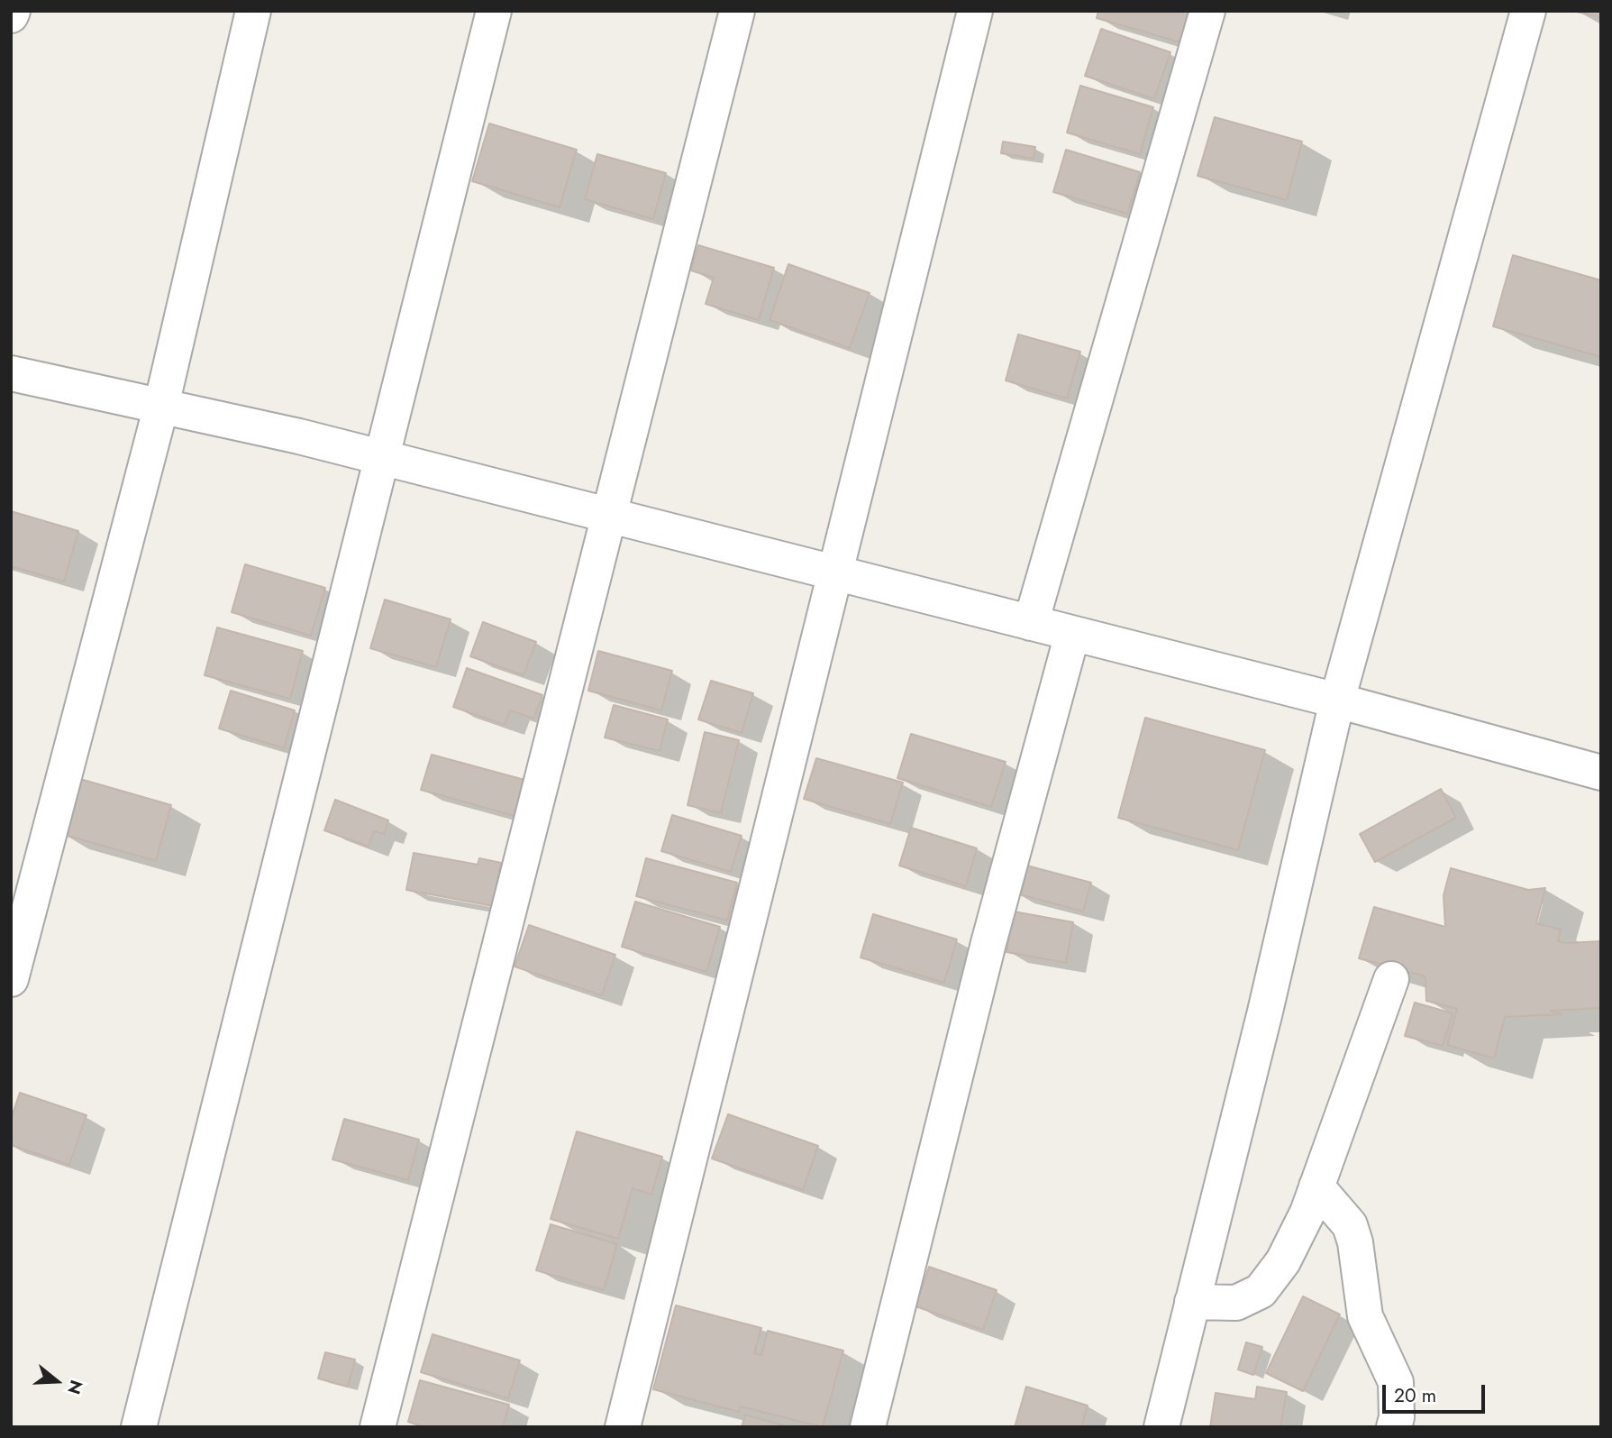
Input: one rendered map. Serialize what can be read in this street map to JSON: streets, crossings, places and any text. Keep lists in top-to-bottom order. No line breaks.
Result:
{"scale_bar":"20 m","north":"right"}
